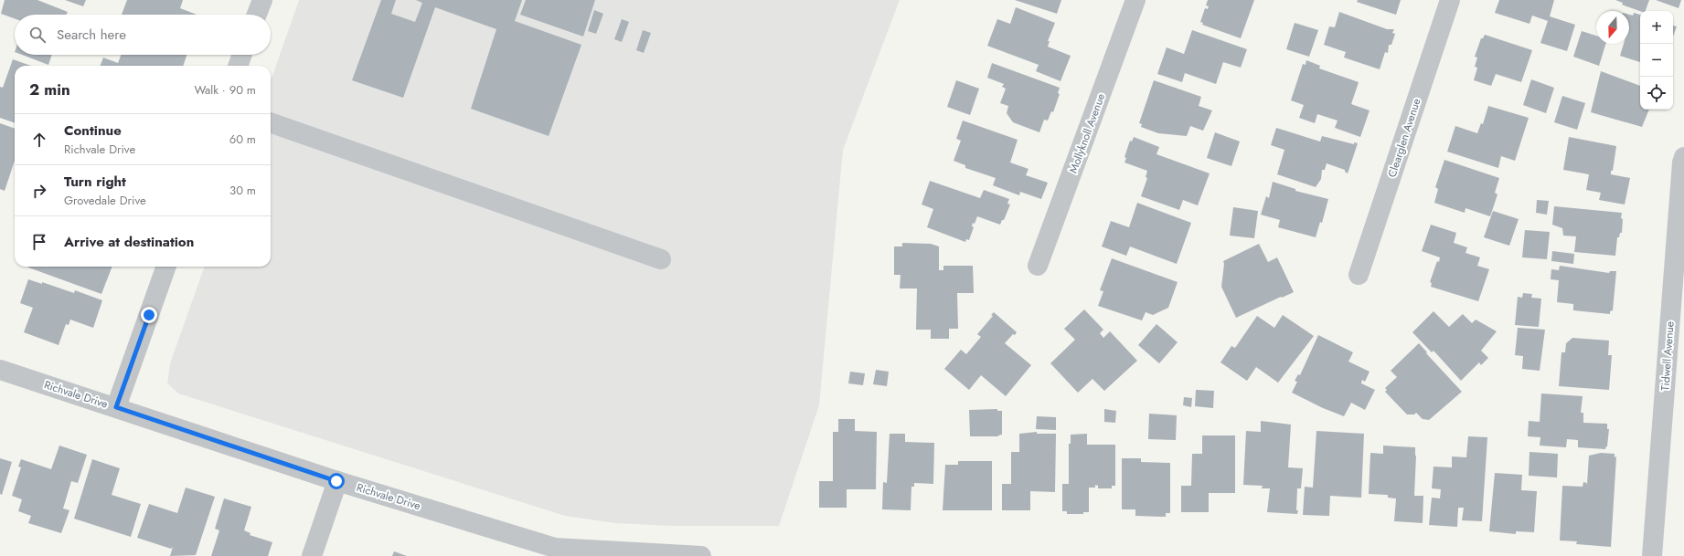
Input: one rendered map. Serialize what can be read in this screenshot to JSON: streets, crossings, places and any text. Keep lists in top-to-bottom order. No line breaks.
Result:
{"streets":{"street":["Mollyknoll Avenue","Clearglen Avenue","Tidwell Avenue","Richvale Drive"]},"north":"bottom","page":{"map_buttons":["+","−"],"search":"Search here","heading":["2 min","Walk · 90 m"],"list":[["Continue","Richvale Drive","60 m"],["Turn right","Grovedale Drive","30 m"],"Arrive at destination"]}}
